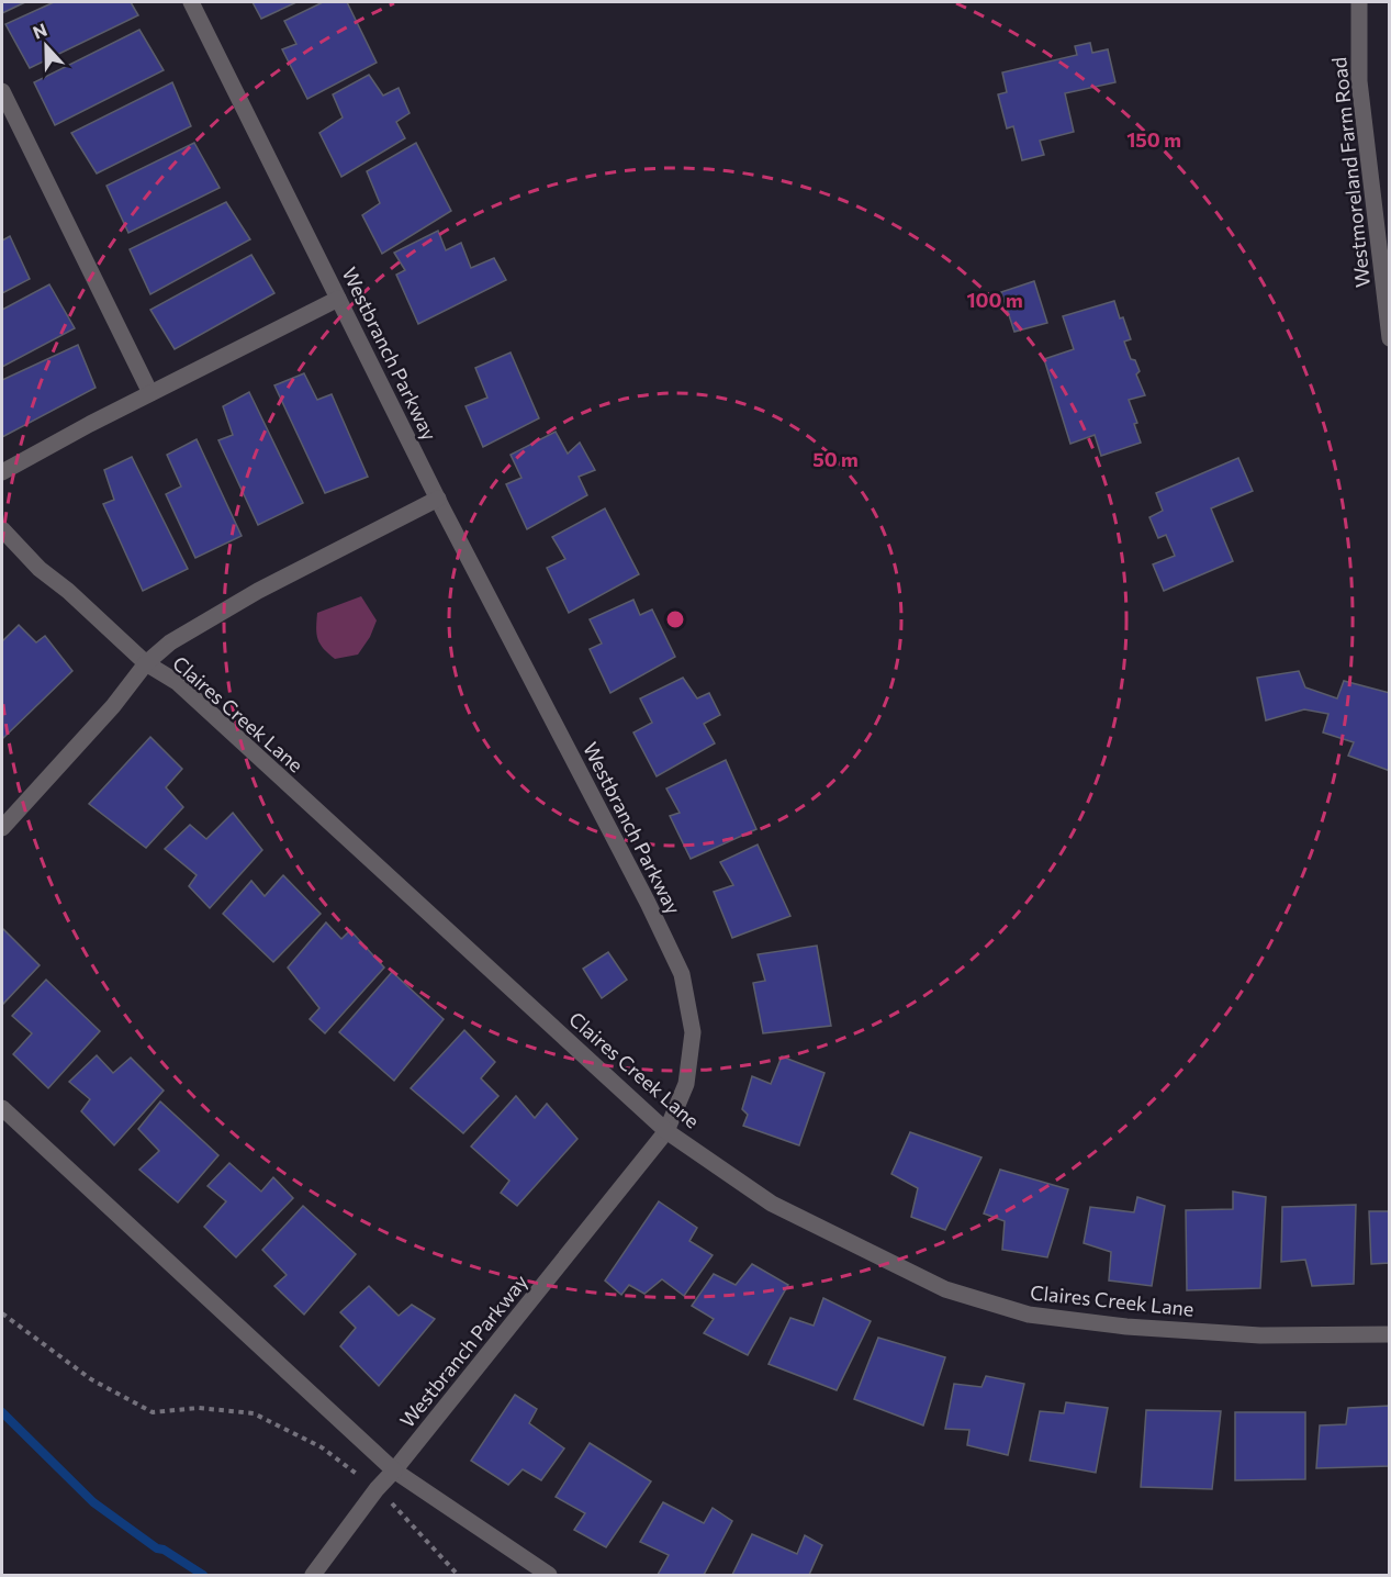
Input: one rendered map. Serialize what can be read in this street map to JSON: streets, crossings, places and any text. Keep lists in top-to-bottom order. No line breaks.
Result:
{"streets":{"street":["Westmoreland Farm Road","Westbranch Parkway","Claires Creek Lane"]},"crossings":[["Westbranch Parkway","Claires Creek Lane"]],"north":"top","rings":["150 m","100 m","50 m"]}
